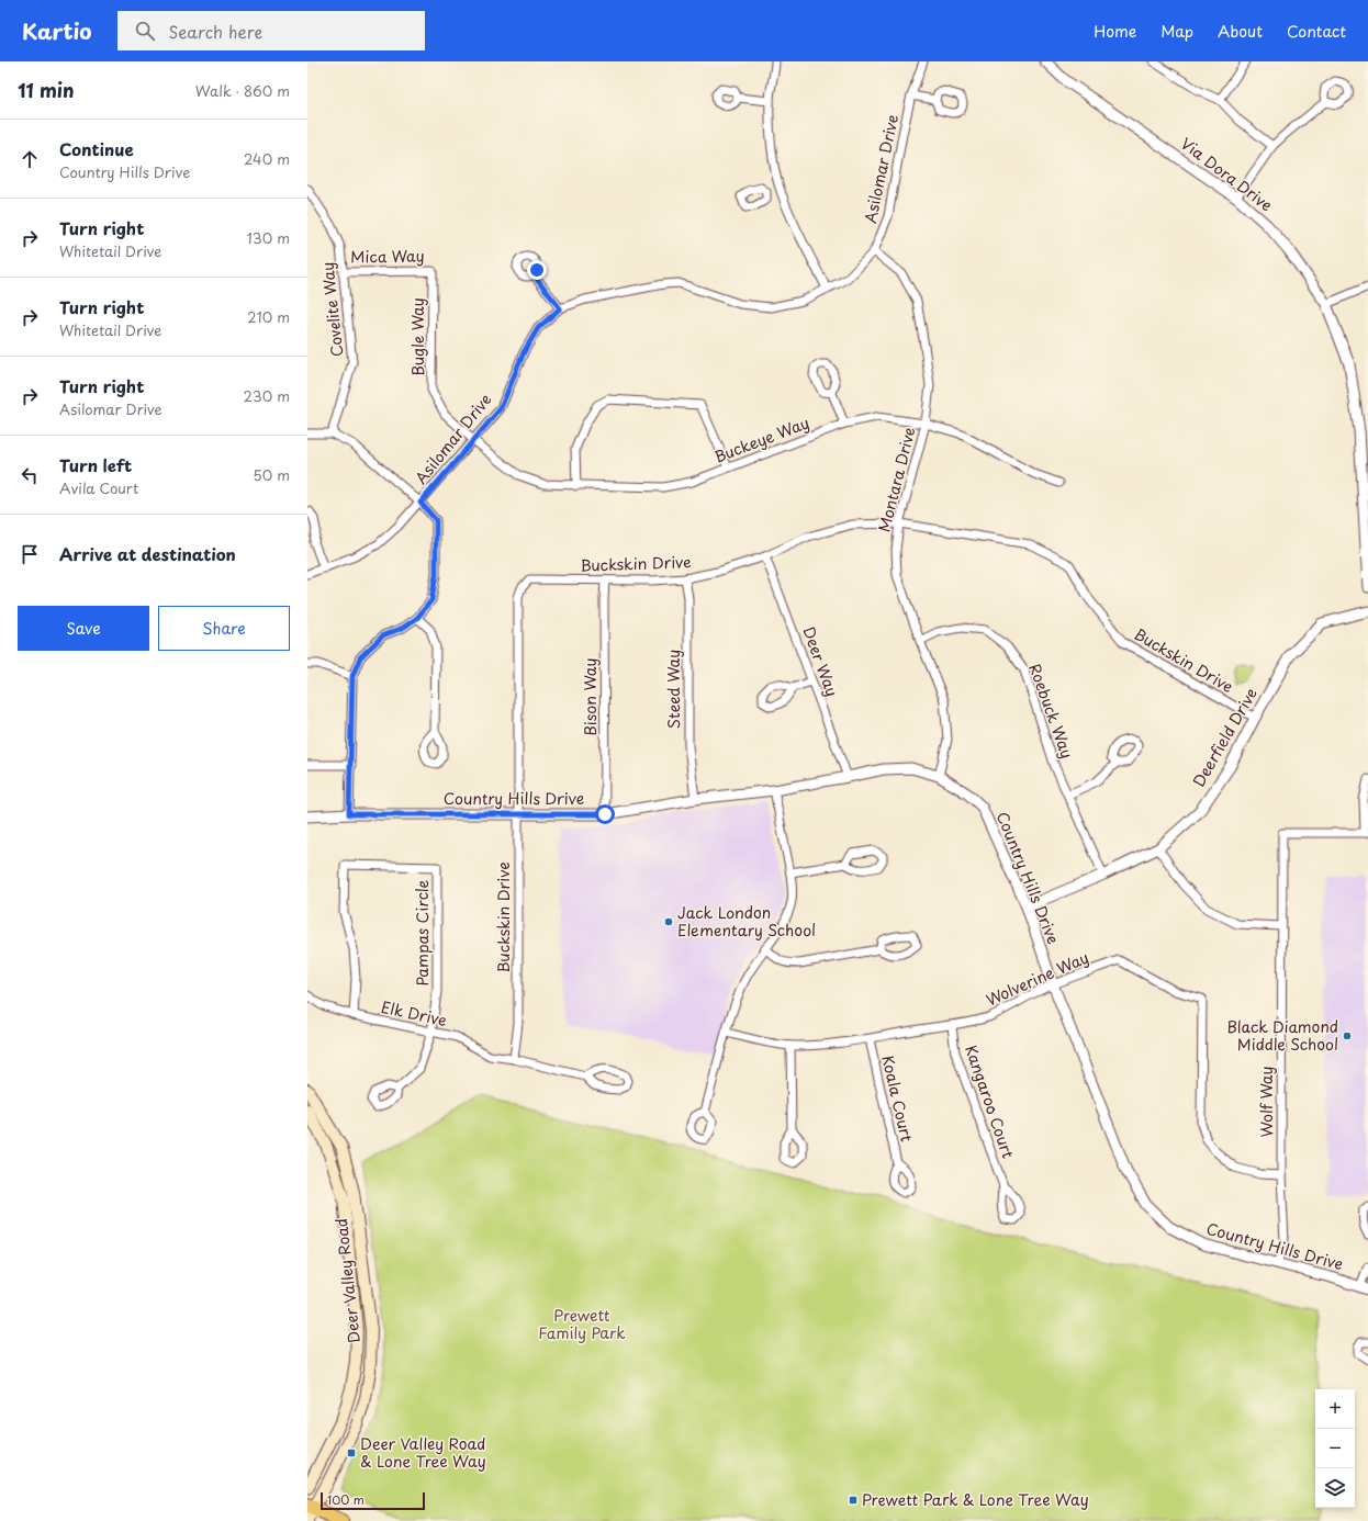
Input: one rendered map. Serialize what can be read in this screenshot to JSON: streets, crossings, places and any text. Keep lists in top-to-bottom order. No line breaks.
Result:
{"streets":{"main road":["Deer Valley Road"],"street":["Asilomar Drive","Via Dora Drive","Mica Way","Covelite Way","Bugle Way","Buckeye Way","Montara Drive","Buckskin Drive","Deer Way","Steed Way","Bison Way","Roebuck Way","Deerfield Drive","Country Hills Drive","Pampas Circle","Wolverine Way","Elk Drive","Koala Court","Kangaroo Court","Wolf Way"]},"crossings":[["Asilomar Drive","Bugle Way"],["Asilomar Drive","Buckeye Way"],["Asilomar Drive","Montara Drive"],["Mica Way","Covelite Way"],["Mica Way","Bugle Way"],["Bugle Way","Buckeye Way"],["Buckeye Way","Montara Drive"],["Montara Drive","Buckskin Drive"],["Montara Drive","Roebuck Way"],["Montara Drive","Country Hills Drive"],["Buckskin Drive","Deer Way"],["Buckskin Drive","Steed Way"],["Buckskin Drive","Bison Way"],["Buckskin Drive","Deerfield Drive"],["Buckskin Drive","Country Hills Drive"],["Buckskin Drive","Elk Drive"],["Deer Way","Country Hills Drive"],["Steed Way","Country Hills Drive"],["Bison Way","Country Hills Drive"],["Roebuck Way","Deerfield Drive"],["Deerfield Drive","Country Hills Drive"],["Country Hills Drive","Wolverine Way"],["Country Hills Drive","Wolf Way"],["Pampas Circle","Elk Drive"],["Wolverine Way","Koala Court"],["Wolverine Way","Kangaroo Court"],["Wolverine Way","Wolf Way"]],"parks":["Prewett Family Park"],"places":{"other":["Jack London Elementary School","Black Diamond Middle School"],"transit":["Deer Valley Road & Lone Tree Way","Prewett Park & Lone Tree Way"]},"scale_bar":"100 m","page":{"header":"Kartio","search":"Search here","nav":["Home","Map","About","Contact"],"heading":["11 min","Walk · 860 m"],"list":[["Continue","Country Hills Drive","240 m"],["Turn right","Whitetail Drive","130 m"],["Turn right","Whitetail Drive","210 m"],["Turn right","Asilomar Drive","230 m"],["Turn left","Avila Court","50 m"],"Arrive at destination"],"buttons":["Save","Share"],"map_buttons":["+","−"],"scale":"100 m"}}
